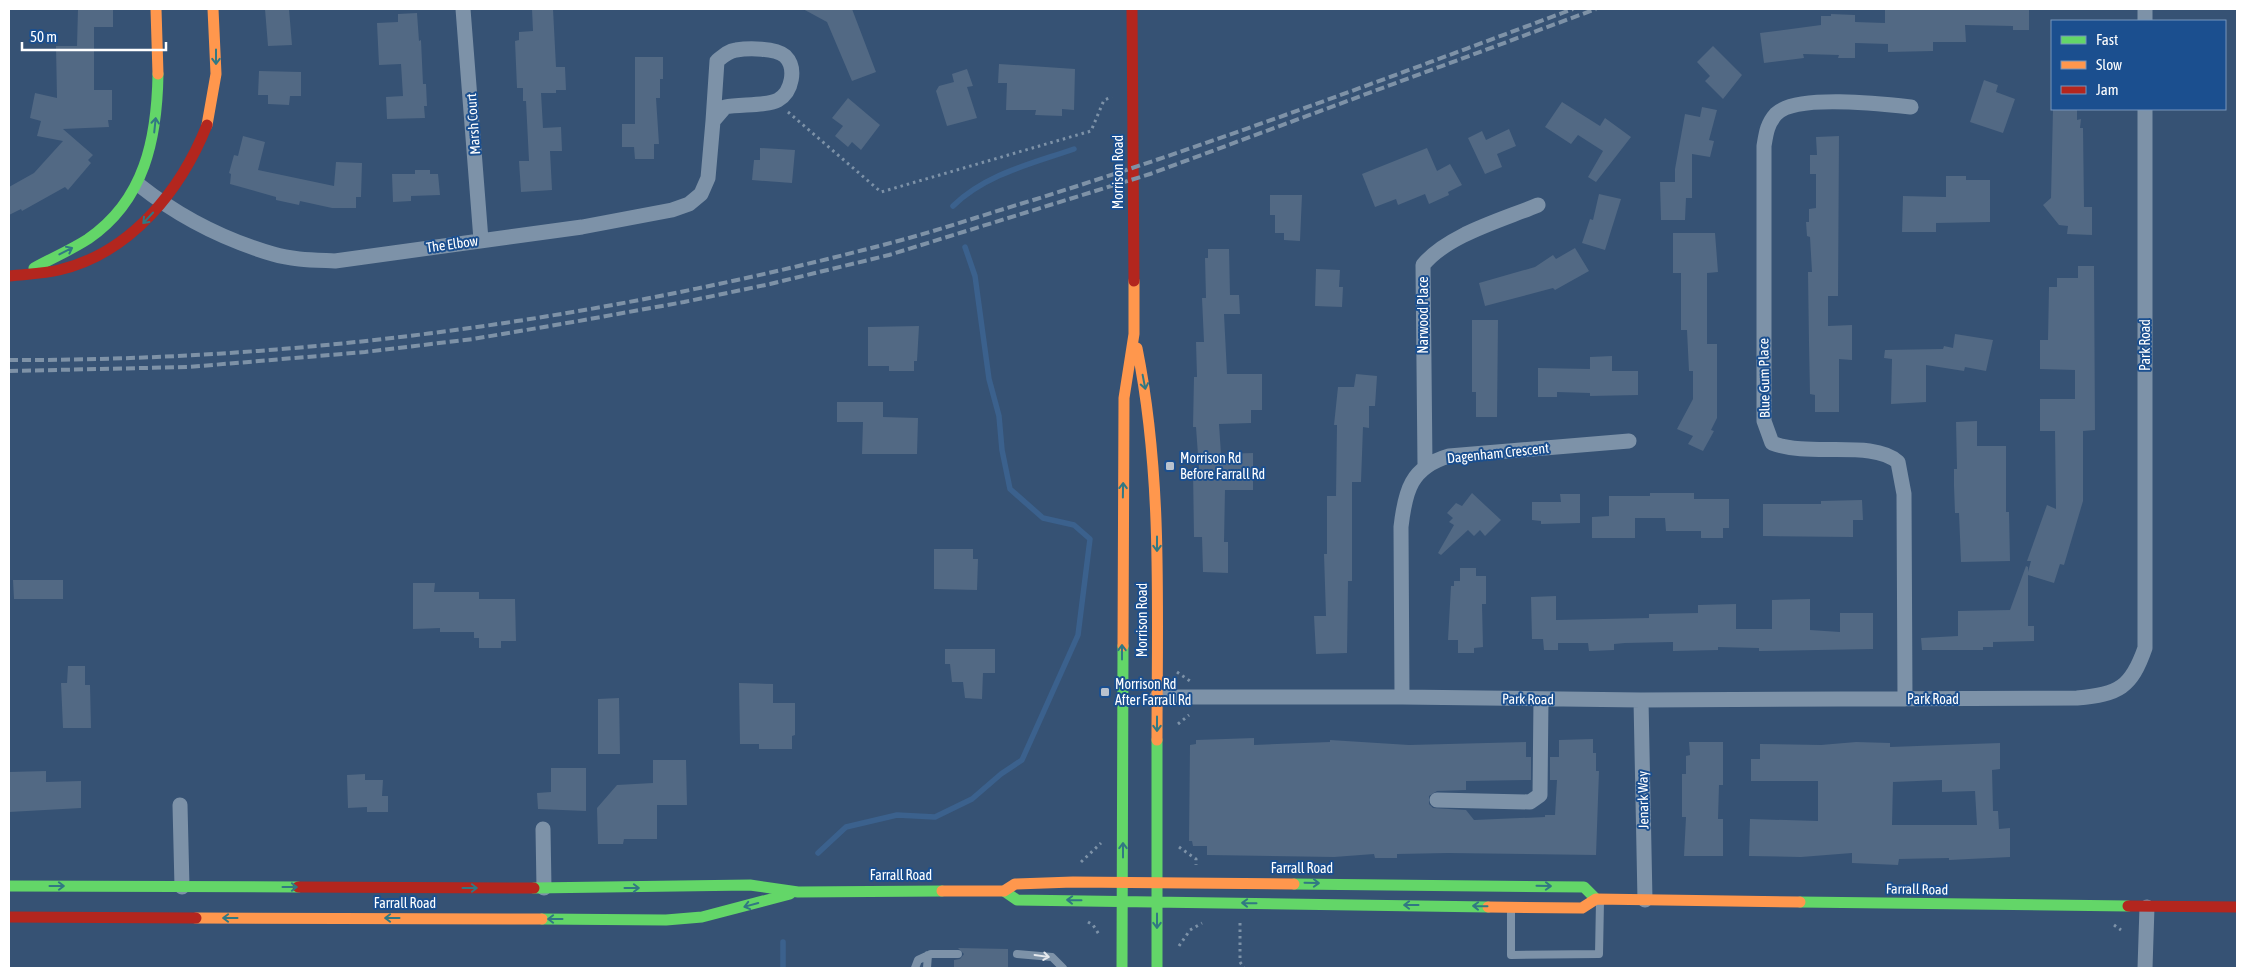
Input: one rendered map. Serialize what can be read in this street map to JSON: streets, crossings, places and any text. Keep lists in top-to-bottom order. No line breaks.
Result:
{"streets":{"main road":["Morrison Road","Farrall Road"],"street":["Marsh Court","The Elbow","Narwood Place","Park Road","Blue Gum Place","Dagenham Crescent","Jenark Way"]},"crossings":[["Marsh Court","The Elbow"],["Morrison Road","Park Road"],["Morrison Road","Farrall Road"],["Narwood Place","Dagenham Crescent"],["Park Road","Blue Gum Place"],["Park Road","Jenark Way"],["Jenark Way","Farrall Road"]],"places":{"transit":["Morrison Rd Before Farrall Rd","Morrison Rd After Farrall Rd"]},"legend":["Fast","Slow","Jam"],"scale_bar":"50 m"}
